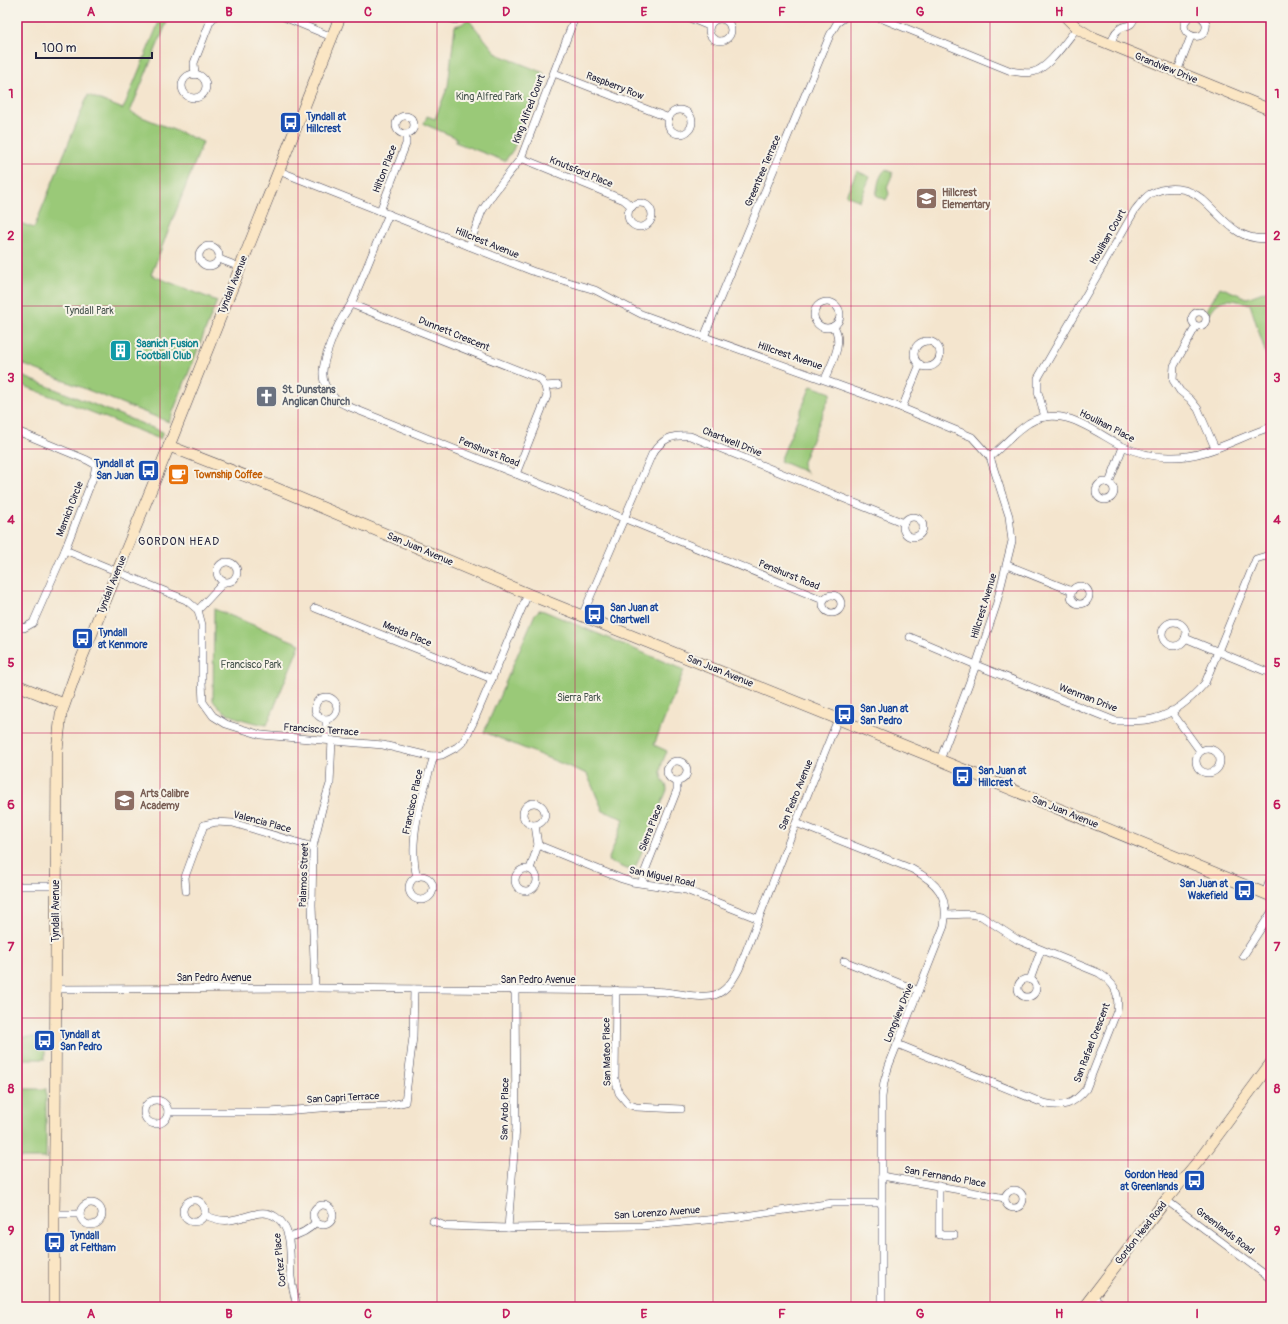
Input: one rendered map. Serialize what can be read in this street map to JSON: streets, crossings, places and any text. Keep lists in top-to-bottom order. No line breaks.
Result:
{"streets":{"street":["Grandview Drive","Raspberry Row","King Alfred Court","Hilton Place","Greentree Terrace","Knutsford Place","Houlihan Court","Hillcrest Avenue","Tyndall Avenue","Dunnett Crescent","Houlihan Place","Chartwell Drive","Penshurst Road","Mamich Circle","San Juan Avenue","Merida Place","Wenman Drive","Francisco Terrace","San Pedro Avenue","Francisco Place","Valencia Place","Sierra Place","Palamos Street","San Miguel Road","Longview Drive","San Rafael Crescent","San Mateo Place","San Capri Terrace","San Ardo Place","San Fernando Place","San Lorenzo Avenue","Greenlands Road","Gordon Head Road","Cortez Place"]},"crossings":[["Raspberry Row","King Alfred Court"],["King Alfred Court","Knutsford Place"],["King Alfred Court","Hillcrest Avenue"],["Hilton Place","Hillcrest Avenue"],["Greentree Terrace","Hillcrest Avenue"],["Houlihan Court","Houlihan Place"],["Hillcrest Avenue","Tyndall Avenue"],["Hillcrest Avenue","Houlihan Place"],["Hillcrest Avenue","Penshurst Road"],["Hillcrest Avenue","San Juan Avenue"],["Hillcrest Avenue","Wenman Drive"],["Tyndall Avenue","Mamich Circle"],["Tyndall Avenue","San Juan Avenue"],["Tyndall Avenue","San Pedro Avenue"],["Dunnett Crescent","Penshurst Road"],["Chartwell Drive","Penshurst Road"],["Chartwell Drive","San Juan Avenue"],["San Juan Avenue","Francisco Terrace"],["San Juan Avenue","San Pedro Avenue"],["Merida Place","Francisco Terrace"],["Francisco Terrace","Francisco Place"],["Francisco Terrace","Palamos Street"],["San Pedro Avenue","Palamos Street"],["San Pedro Avenue","San Miguel Road"],["San Pedro Avenue","Longview Drive"],["San Pedro Avenue","San Mateo Place"],["San Pedro Avenue","San Capri Terrace"],["San Pedro Avenue","San Ardo Place"],["Valencia Place","Palamos Street"],["Sierra Place","San Miguel Road"],["Longview Drive","San Rafael Crescent"],["Longview Drive","San Fernando Place"],["Longview Drive","San Lorenzo Avenue"],["San Ardo Place","San Lorenzo Avenue"],["Greenlands Road","Gordon Head Road"]],"districts":["GORDON HEAD"],"parks":["King Alfred Park","Tyndall Park","Francisco Park","Sierra Park"],"places":{"bus stop":["Tyndall at Hillcrest","Tyndall at San Juan","San Juan at Chartwell","Tyndall at Kenmore","San Juan at San Pedro","San Juan at Hillcrest","San Juan at Wakefield","Tyndall at San Pedro","Gordon Head at Greenlands","Tyndall at Feltham"],"school or university":["Hillcrest Elementary","Arts Calibre Academy"],"building":["Saanich Fusion Football Club"],"church":["St. Dunstans Anglican Church"],"cafe":["Township Coffee"]},"scale_bar":"100 m","grid":{"columns":["A","B","C","D","E","F","G","H","I"],"rows":["1","2","3","4","5","6","7","8","9"]}}
